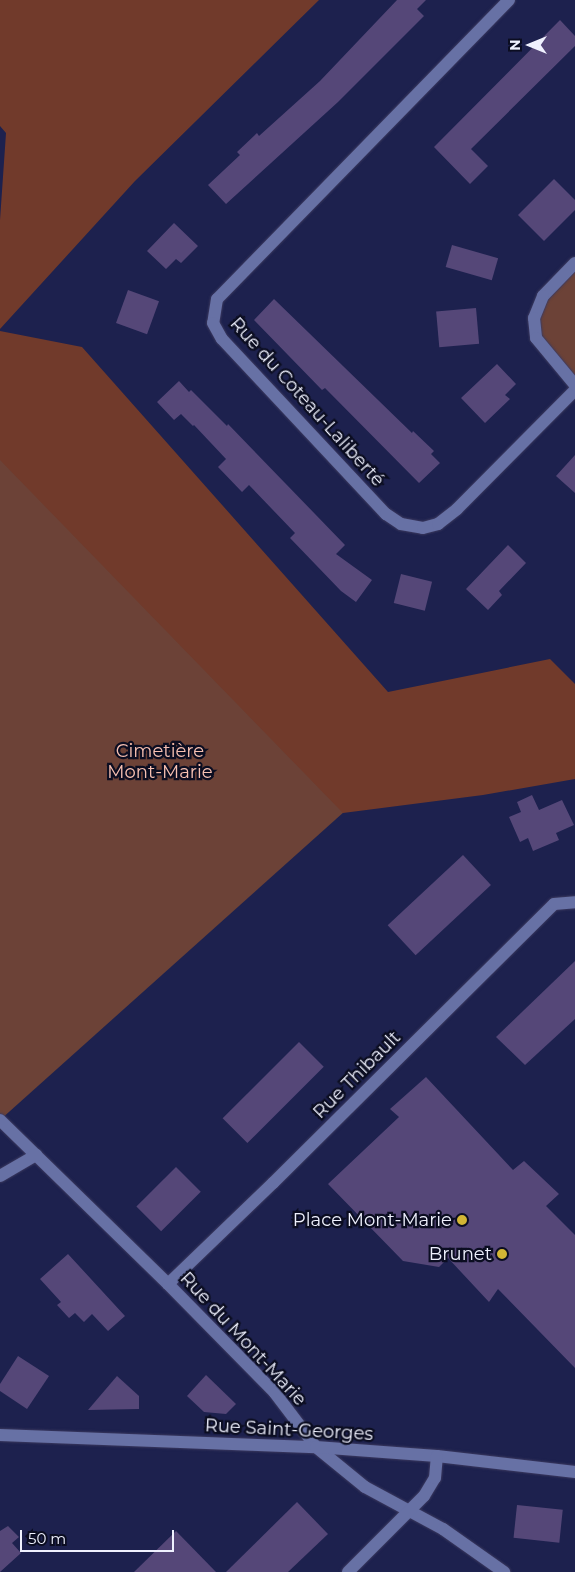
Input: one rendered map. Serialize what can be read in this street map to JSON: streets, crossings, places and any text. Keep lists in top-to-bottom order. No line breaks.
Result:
{"streets":{"street":["Rue du Coteau-Laliberté","Rue Thibault","Rue du Mont-Marie","Rue Saint-Georges"]},"crossings":[["Rue Thibault","Rue du Mont-Marie"],["Rue du Mont-Marie","Rue Saint-Georges"]],"parks":["Cimetière Mont-Marie"],"places":["Place Mont-Marie","Brunet"],"scale_bar":"50 m","north":"left"}
